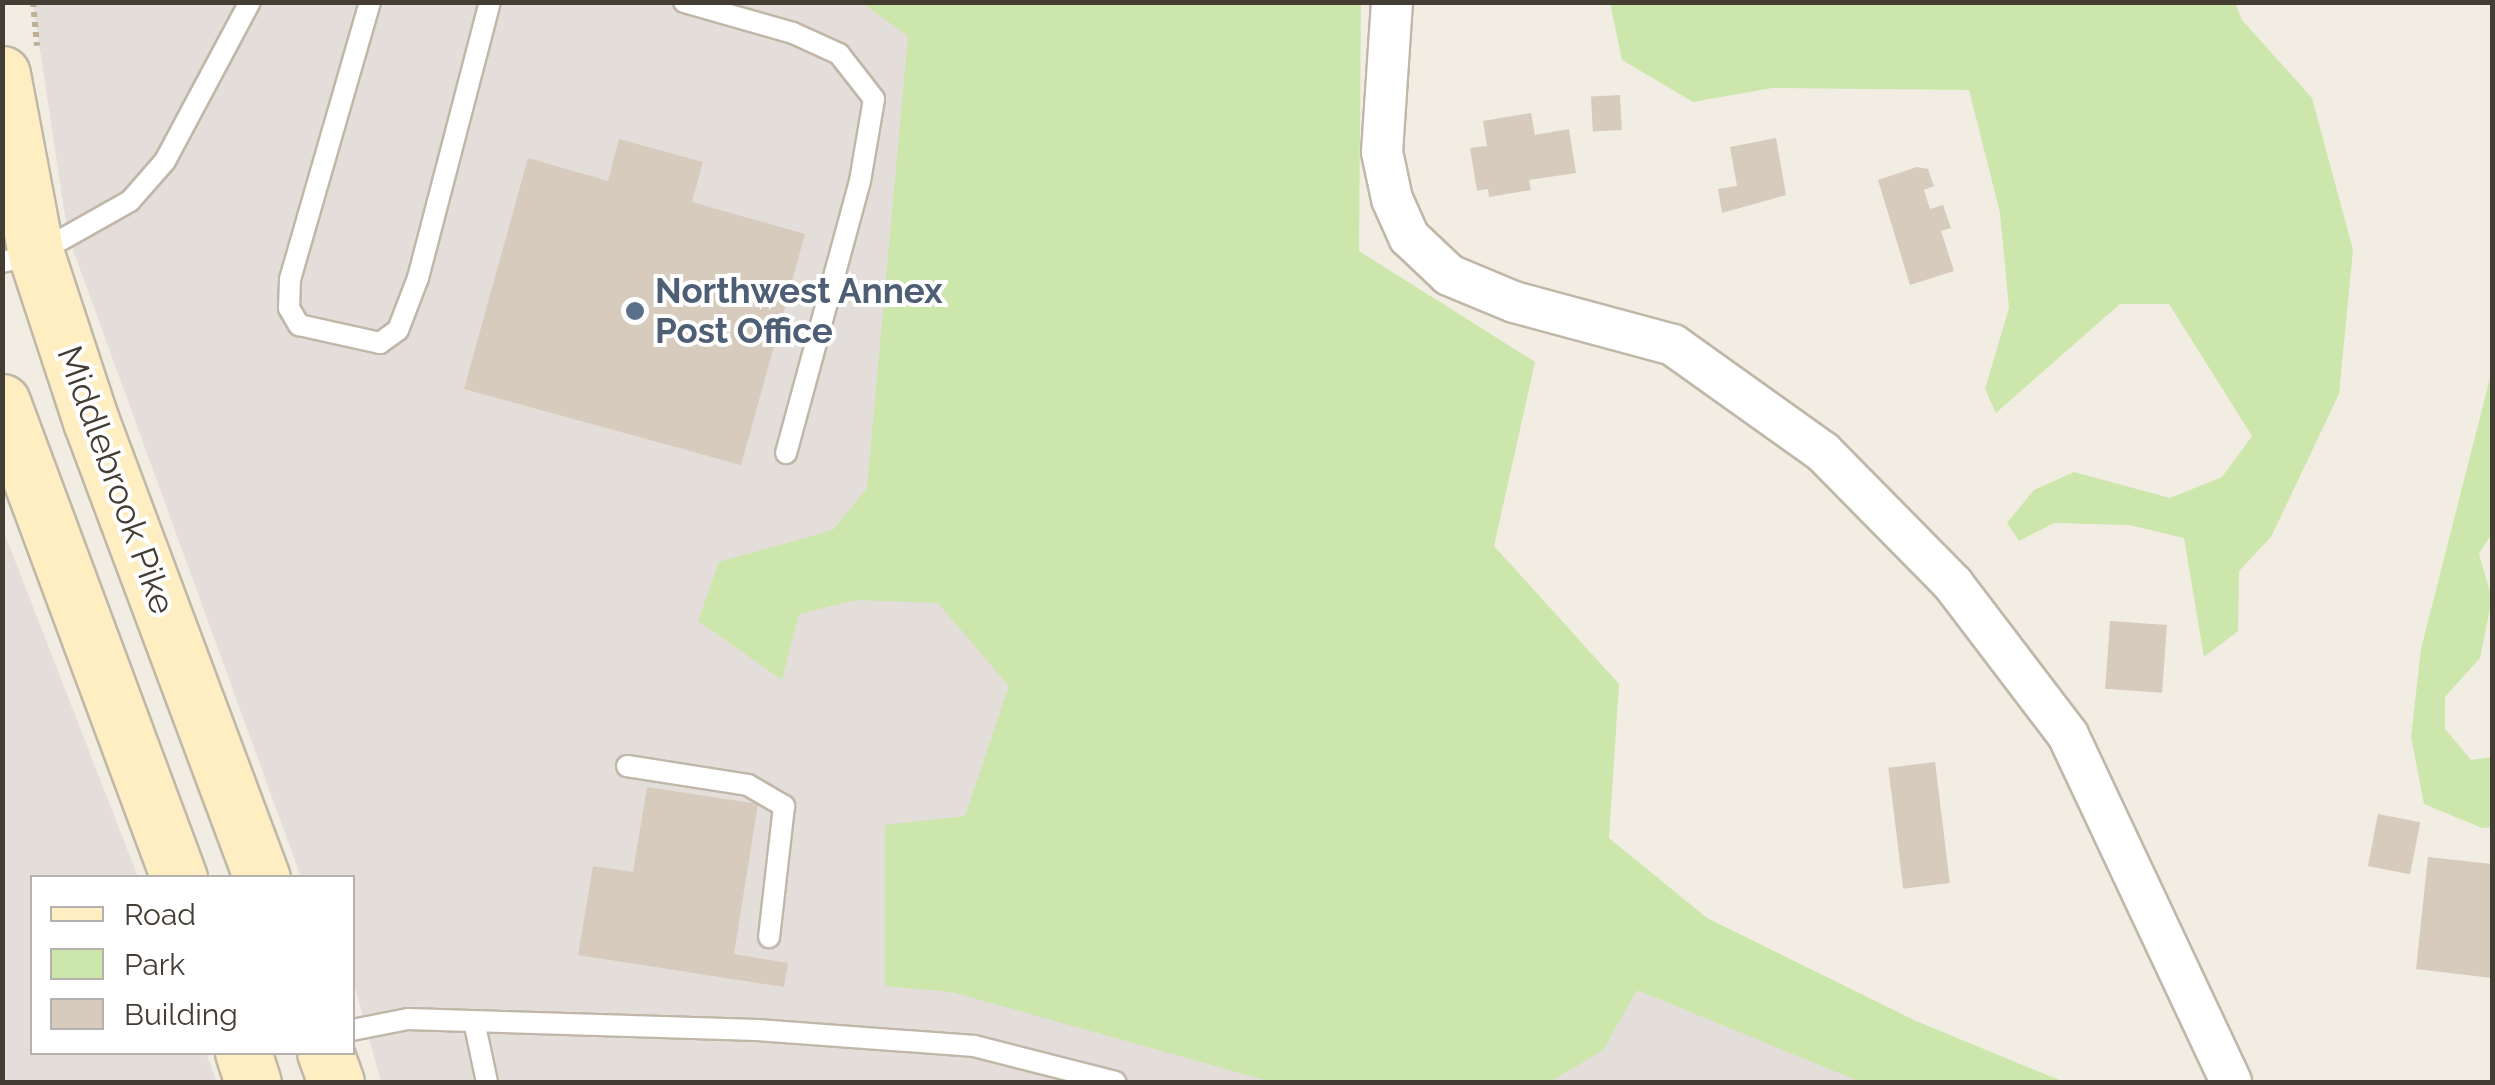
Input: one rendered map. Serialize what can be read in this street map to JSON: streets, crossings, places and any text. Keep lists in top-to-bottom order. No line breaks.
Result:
{"streets":{"main road":["Middlebrook Pike"]},"places":["Northwest Annex Post Office"],"legend":["Road","Park","Building"]}
